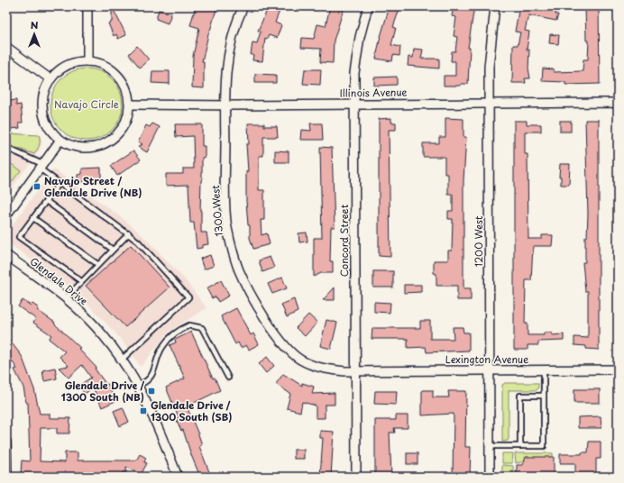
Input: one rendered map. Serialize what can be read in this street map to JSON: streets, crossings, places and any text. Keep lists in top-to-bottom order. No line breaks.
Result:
{"streets":{"street":["Illinois Avenue","1300 West","Concord Street","1200 West","Glendale Drive","Lexington Avenue"]},"crossings":[["Illinois Avenue","1300 West"],["Illinois Avenue","Concord Street"],["Illinois Avenue","1200 West"],["1300 West","Concord Street"],["1300 West","Lexington Avenue"],["Concord Street","Lexington Avenue"],["1200 West","Lexington Avenue"]],"parks":["Navajo Circle"],"places":{"transit":["Navajo Street / Glendale Drive (NB)","Glendale Drive / 1300 South (NB)","Glendale Drive / 1300 South (SB)"]},"north":"top"}
